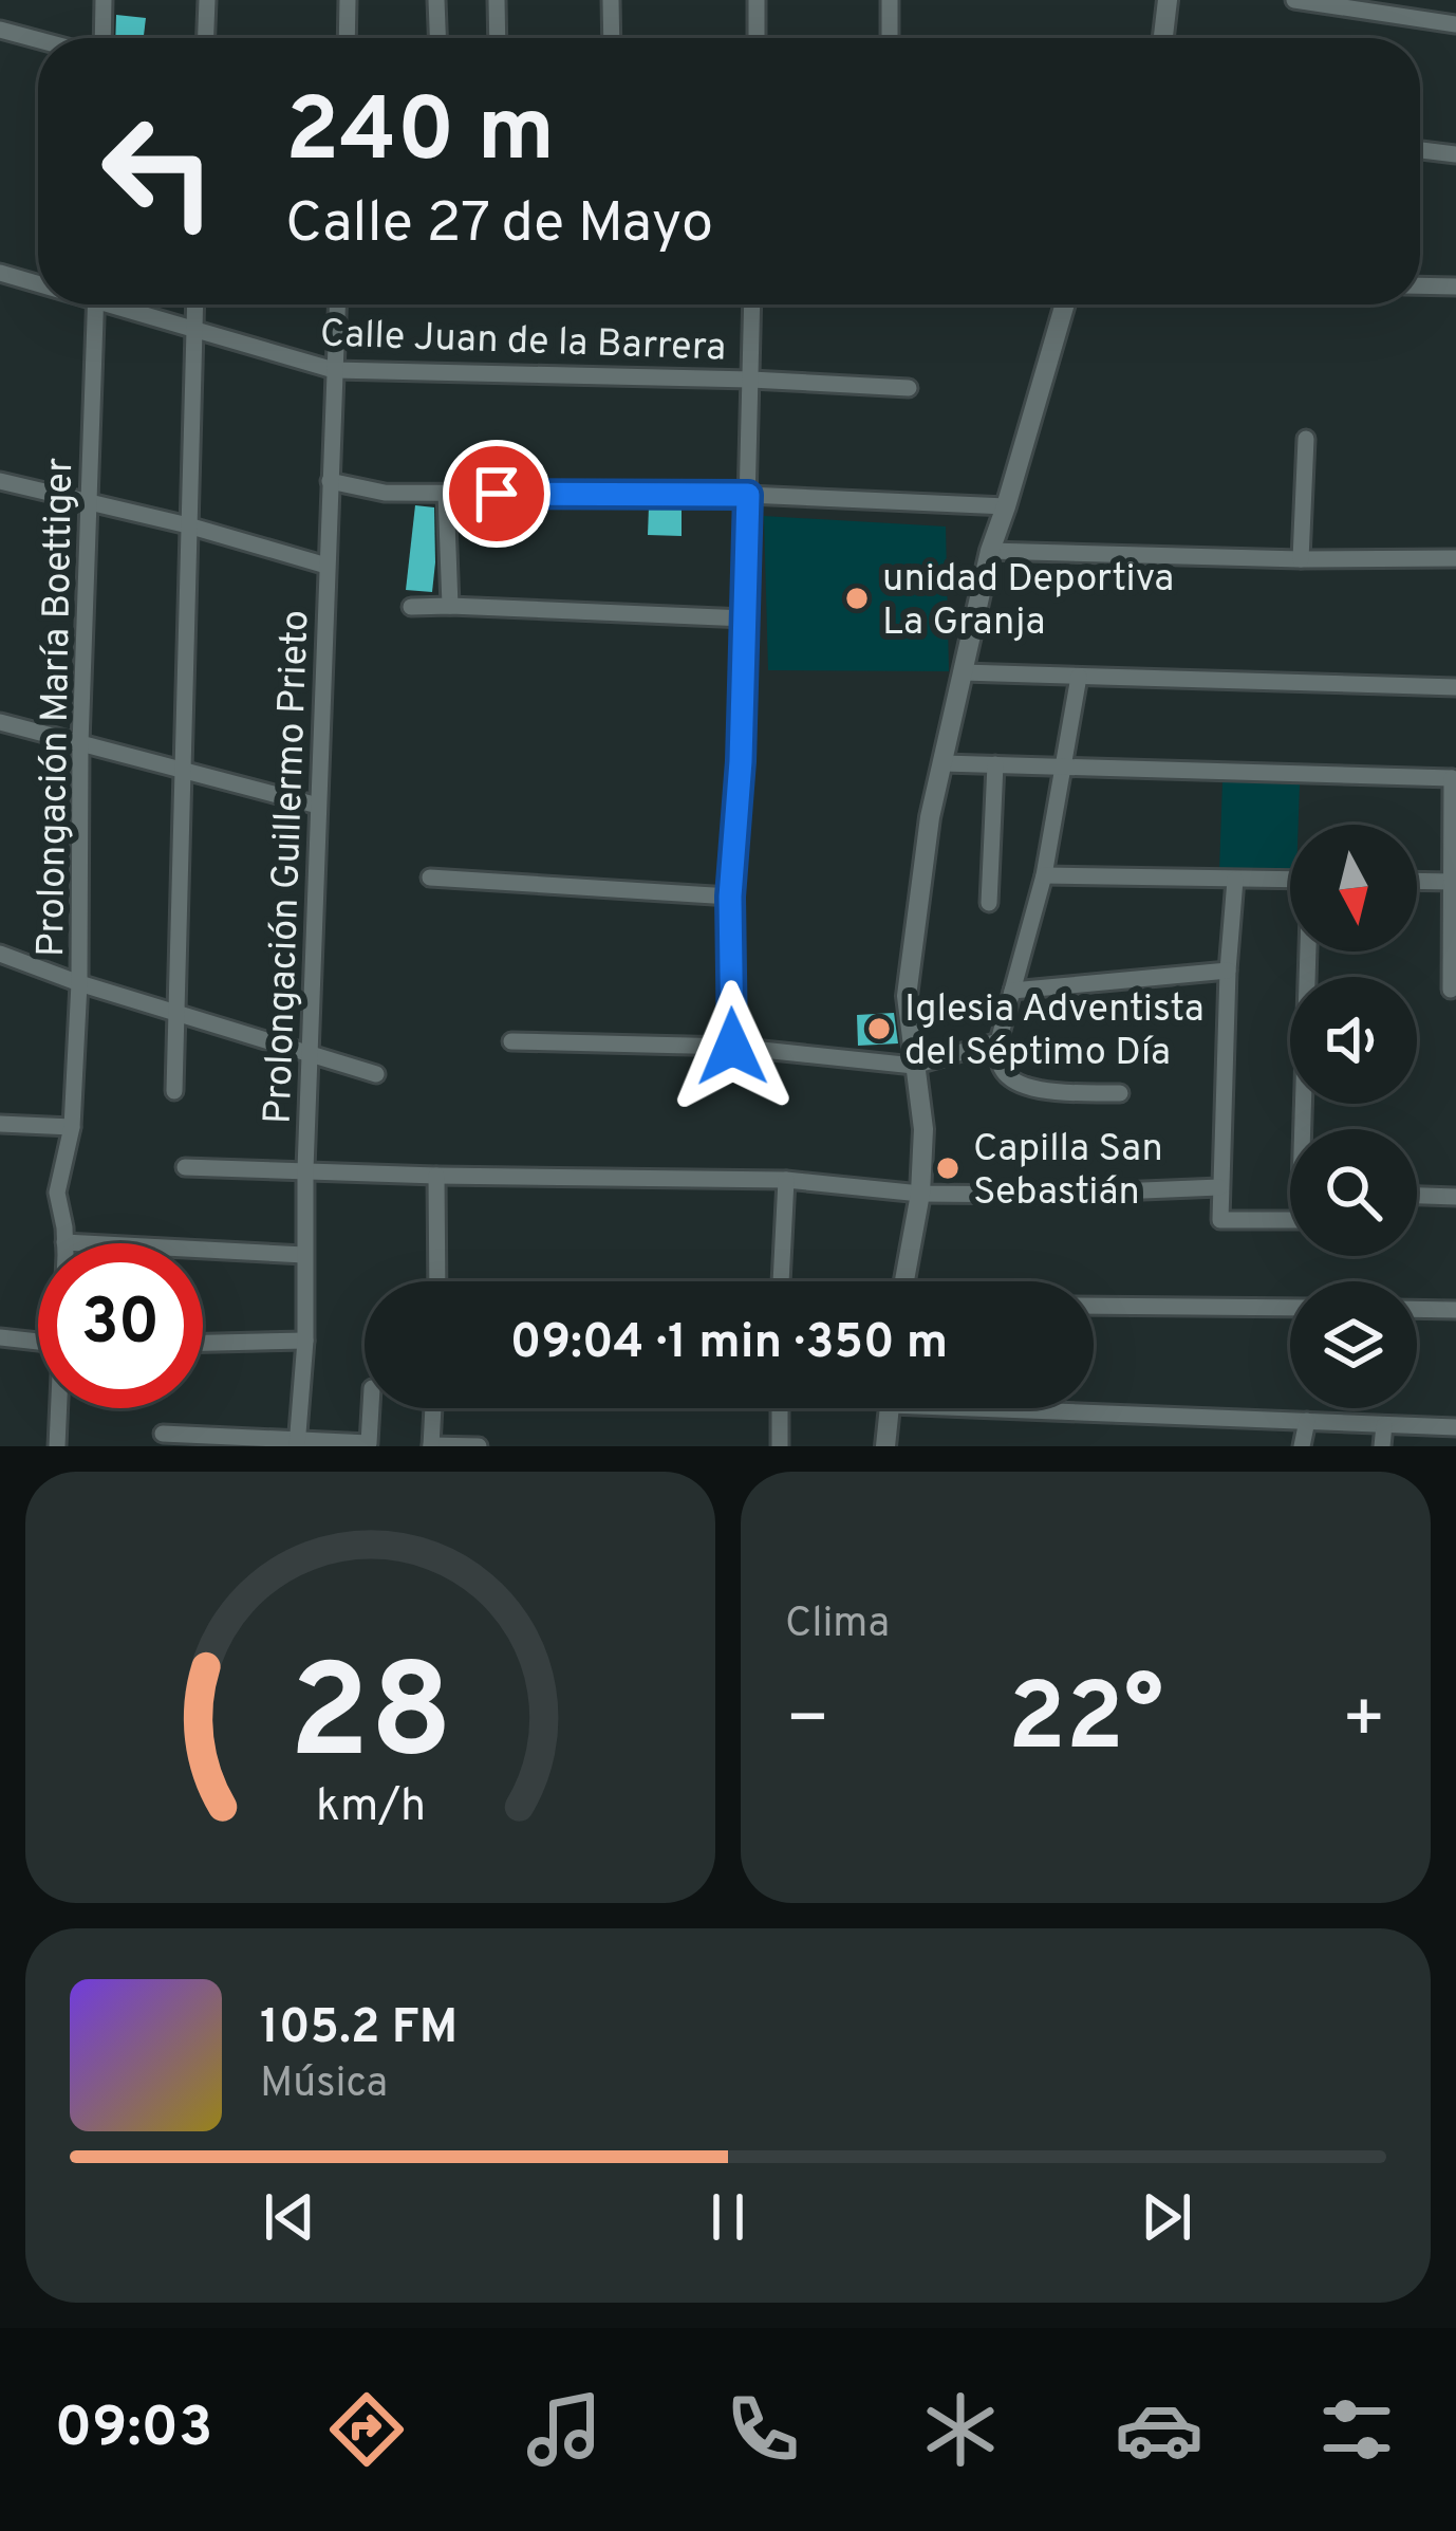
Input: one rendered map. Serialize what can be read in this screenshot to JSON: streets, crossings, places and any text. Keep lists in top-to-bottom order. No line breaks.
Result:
{"streets":{"street":["Calle Juan de la Barrera","Prolongación María Boettiger","Prolongación Guillermo Prieto"]},"crossings":[["Calle Juan de la Barrera","Prolongación Guillermo Prieto"]],"places":["unidad Deportiva La Granja","Iglesia Adventista del Séptimo Día","Capilla San Sebastián"],"north":"bottom","page":{"turn":["240 m","Calle 27 de Mayo"],"limit":"30","trip":"09:04 · 1 min · 350 m","tile":"Clima","heat":["−","22°","+"],"song":["105.2 FM","Música"],"tabs":"09:03","gauge":["28","km/h"]}}
